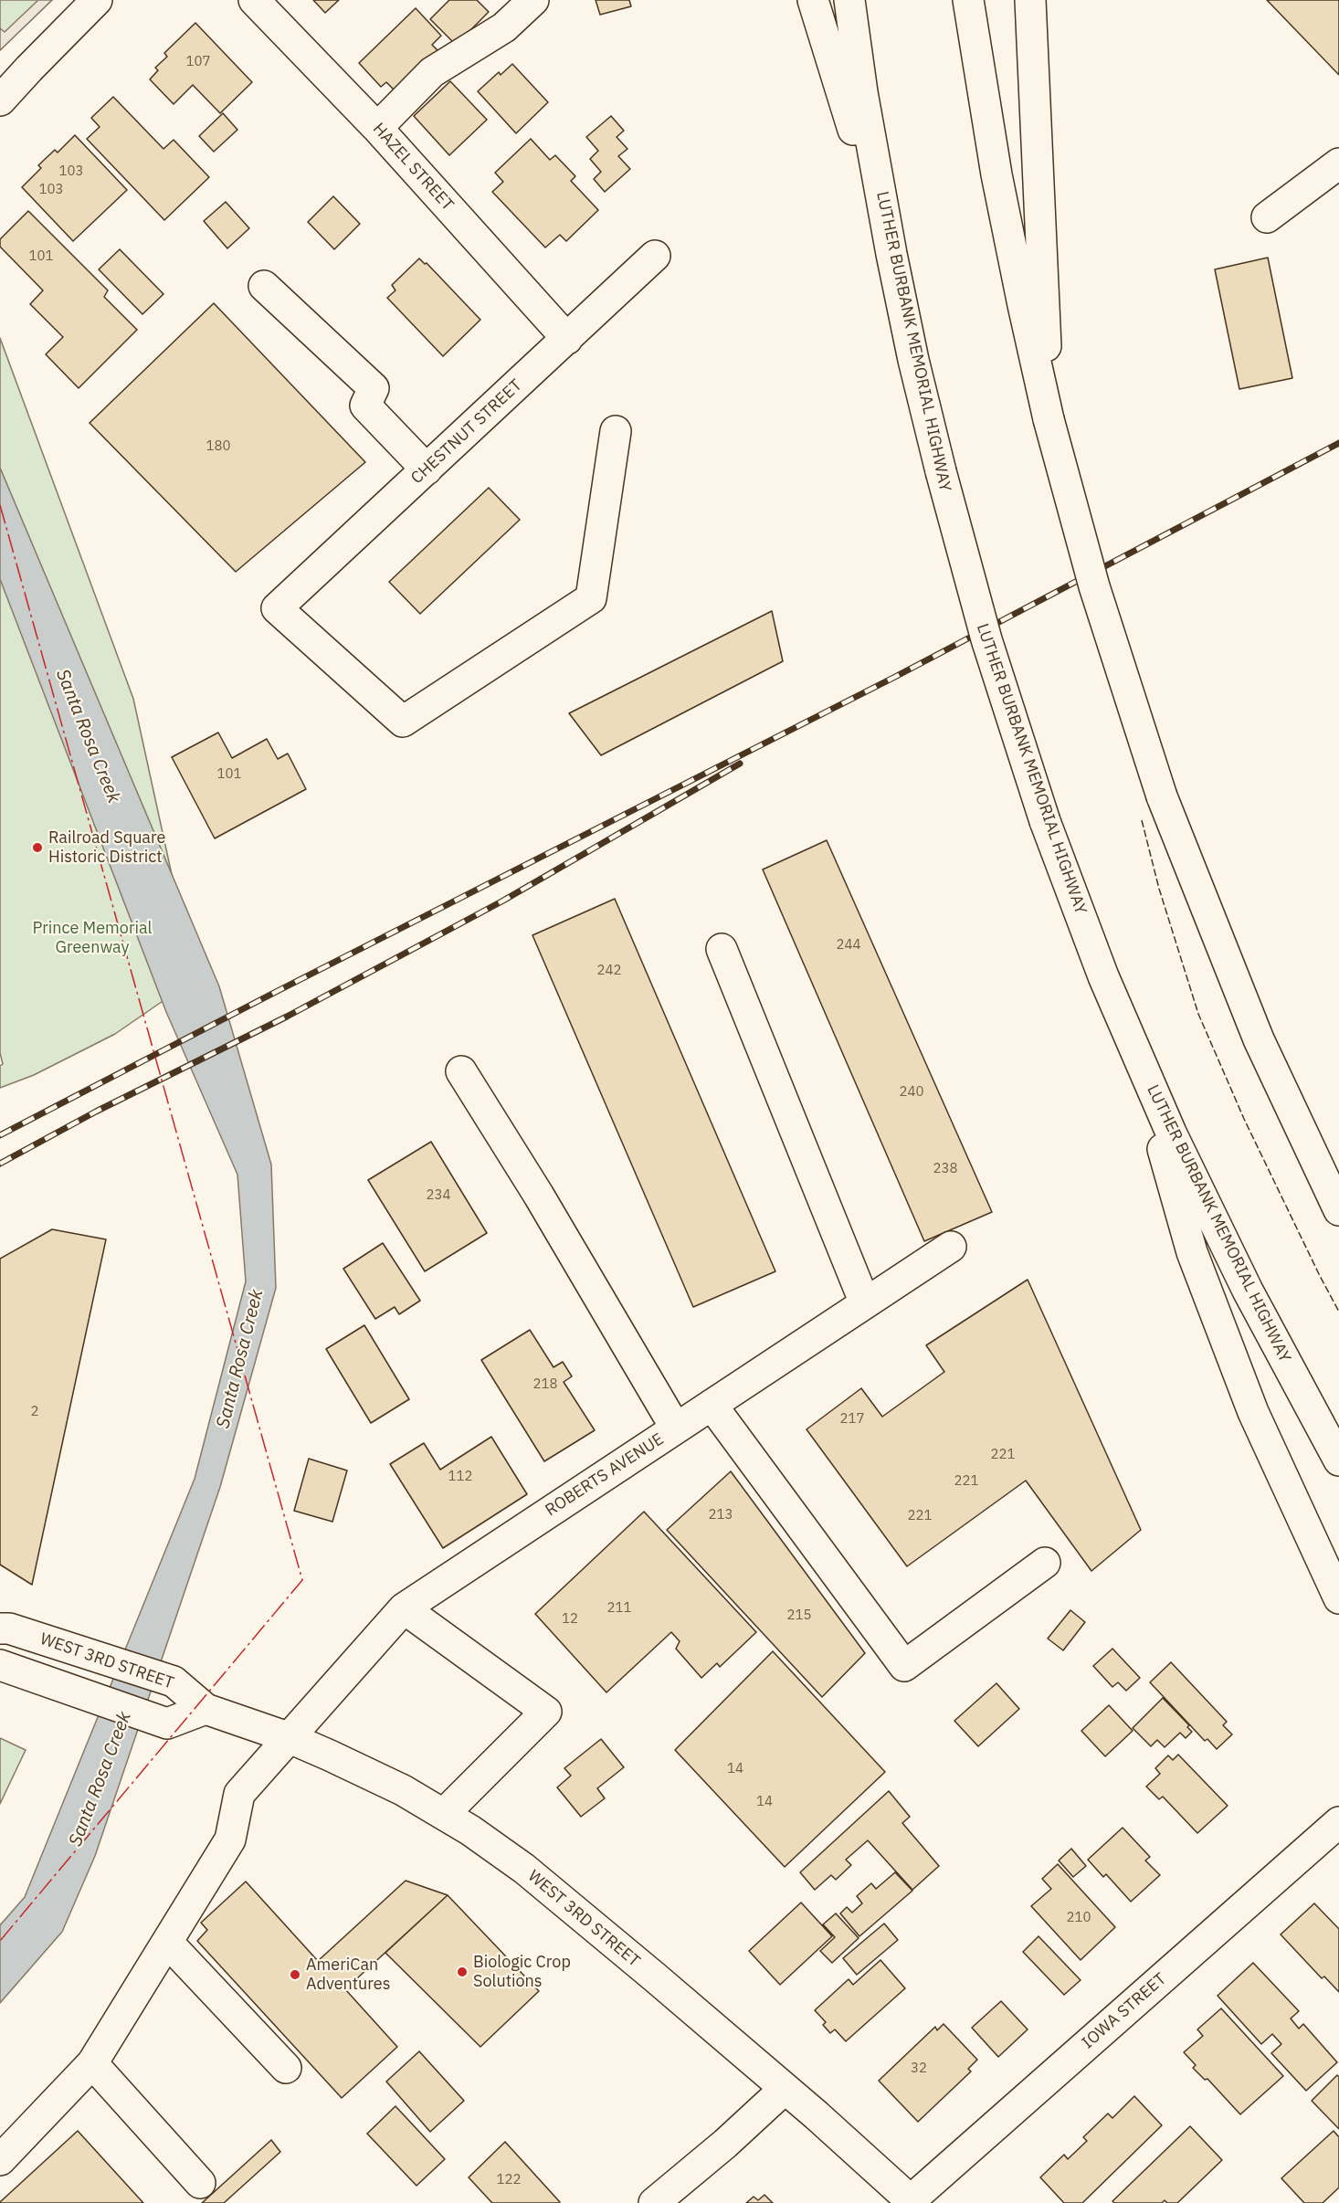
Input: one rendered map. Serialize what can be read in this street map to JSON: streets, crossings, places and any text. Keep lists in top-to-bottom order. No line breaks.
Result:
{"streets":{"main road":["HAZEL STREET","LUTHER BURBANK MEMORIAL HIGHWAY","CHESTNUT STREET","ROBERTS AVENUE","WEST 3RD STREET","IOWA STREET"]},"crossings":[["HAZEL STREET","CHESTNUT STREET"],["ROBERTS AVENUE","WEST 3RD STREET"],["WEST 3RD STREET","IOWA STREET"]],"water":["Santa Rosa Creek"],"parks":["Prince Memorial Greenway"],"places":["Railroad Square Historic District","Biologic Crop Solutions","AmeriCan Adventures"],"house_numbers":["107","103","103","101","180","101","244","242","240","238","234","218","2","217","221","112","221","213","221","211","215","12","14","14","210","32","122"]}
